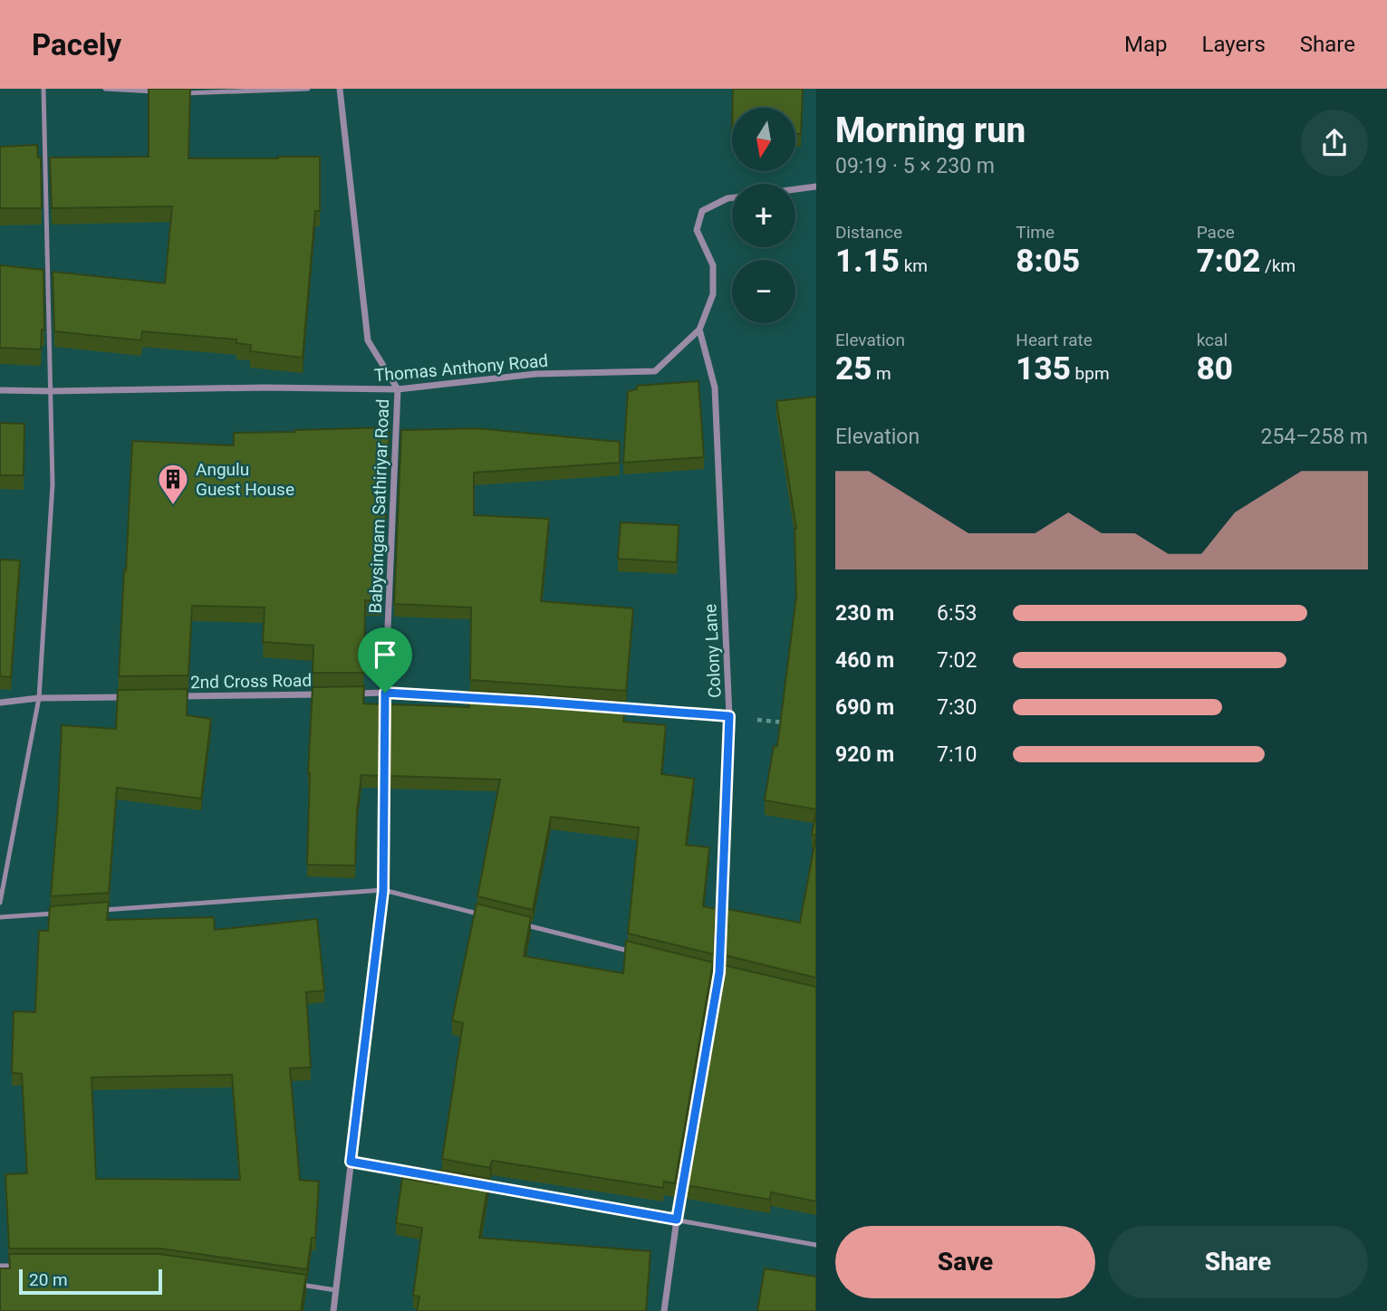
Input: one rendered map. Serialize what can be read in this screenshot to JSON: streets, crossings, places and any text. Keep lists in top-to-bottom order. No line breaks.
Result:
{"streets":{"street":["Thomas Anthony Road","Babysingam Sathiriyar Road","Colony Lane","2nd Cross Road"]},"crossings":[["Thomas Anthony Road","Babysingam Sathiriyar Road"],["Thomas Anthony Road","Colony Lane"]],"places":{"building":["Angulu Guest House"]},"scale_bar":"20 m","north":"bottom","page":{"header":"Pacely","nav":["Map","Layers","Share"],"heading":["Morning run","09:19 · 5 × 230 m"],"map_buttons":["+","−"],"stats":[["Distance","1.15 km"],["Time","8:05"],["Pace","7:02 /km"],["Elevation","25 m"],["Heart rate","135 bpm"],["kcal","80"]],"chart":["Elevation","254–258 m"],"list":[{"name":"230 m","note":"6:53"},{"name":"460 m","note":"7:02"},{"name":"690 m","note":"7:30"},{"name":"920 m","note":"7:10"}],"buttons":["Save","Share"],"scale":"20 m"}}
